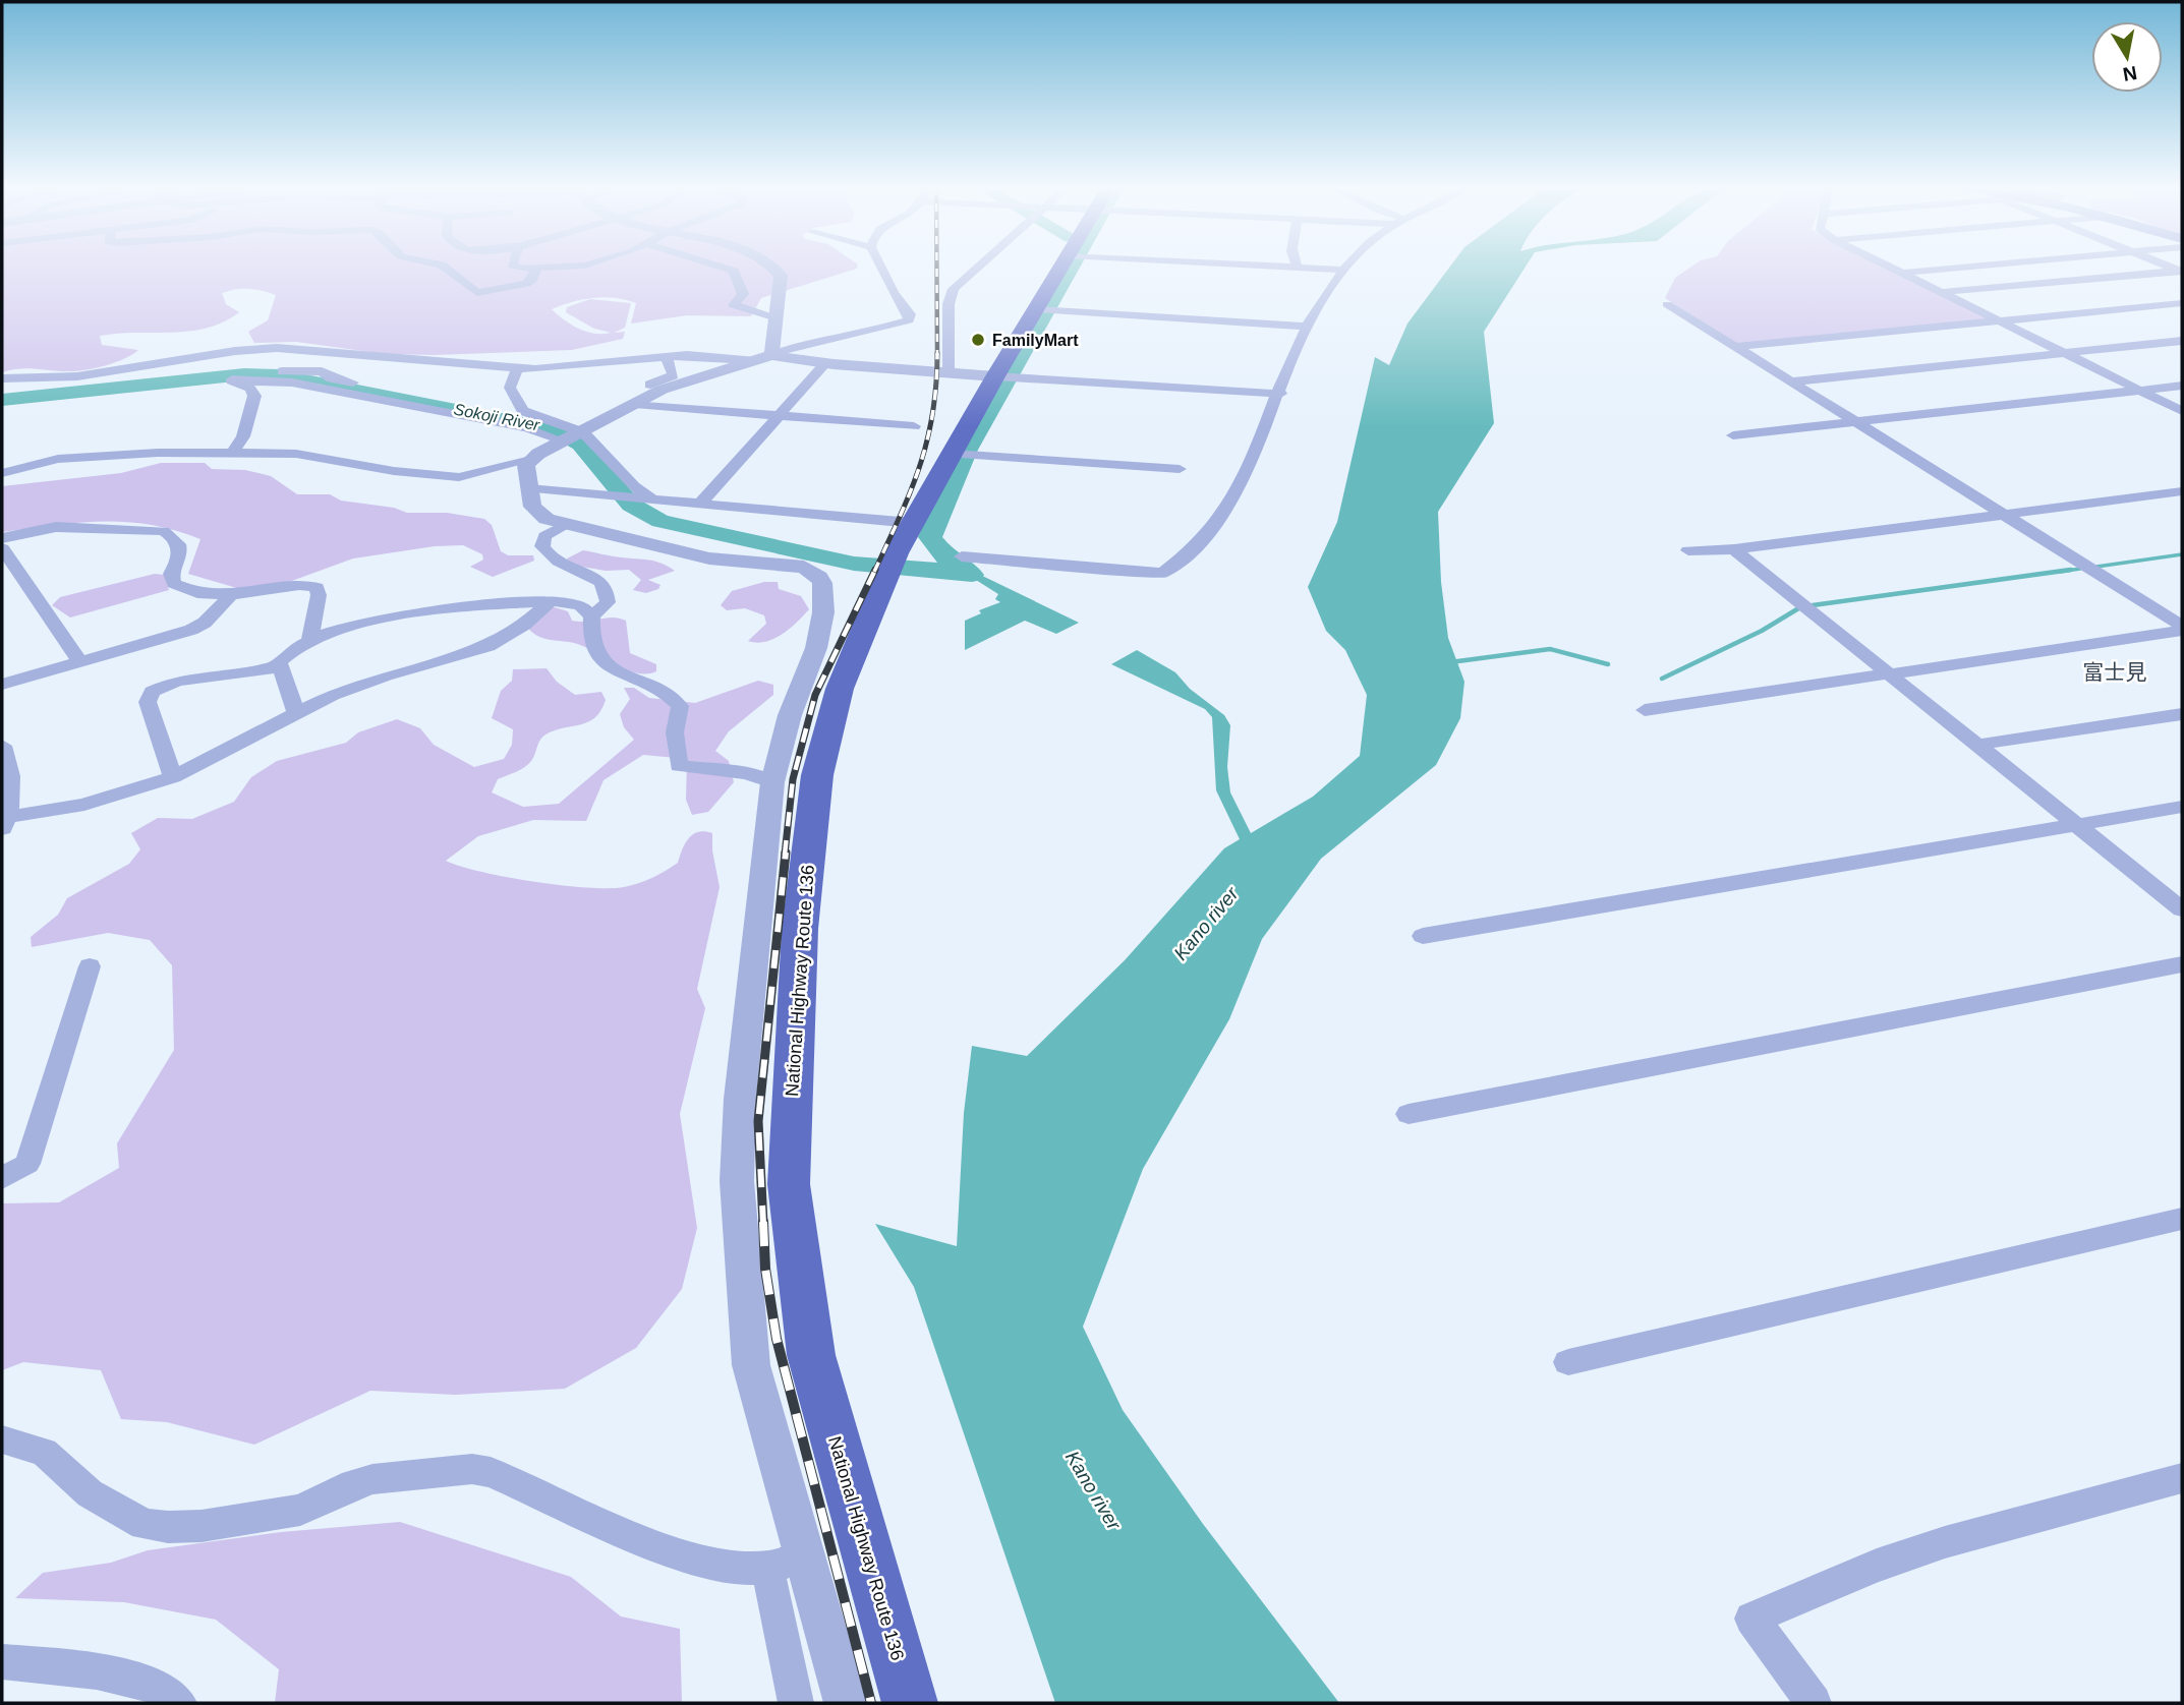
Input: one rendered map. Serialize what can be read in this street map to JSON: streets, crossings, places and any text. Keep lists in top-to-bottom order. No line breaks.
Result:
{"streets":{"highway":["National Highway Route 136"]},"districts":["富士見"],"water":["Sokoji River","Kano river"],"places":["FamilyMart"],"north":"bottom"}
